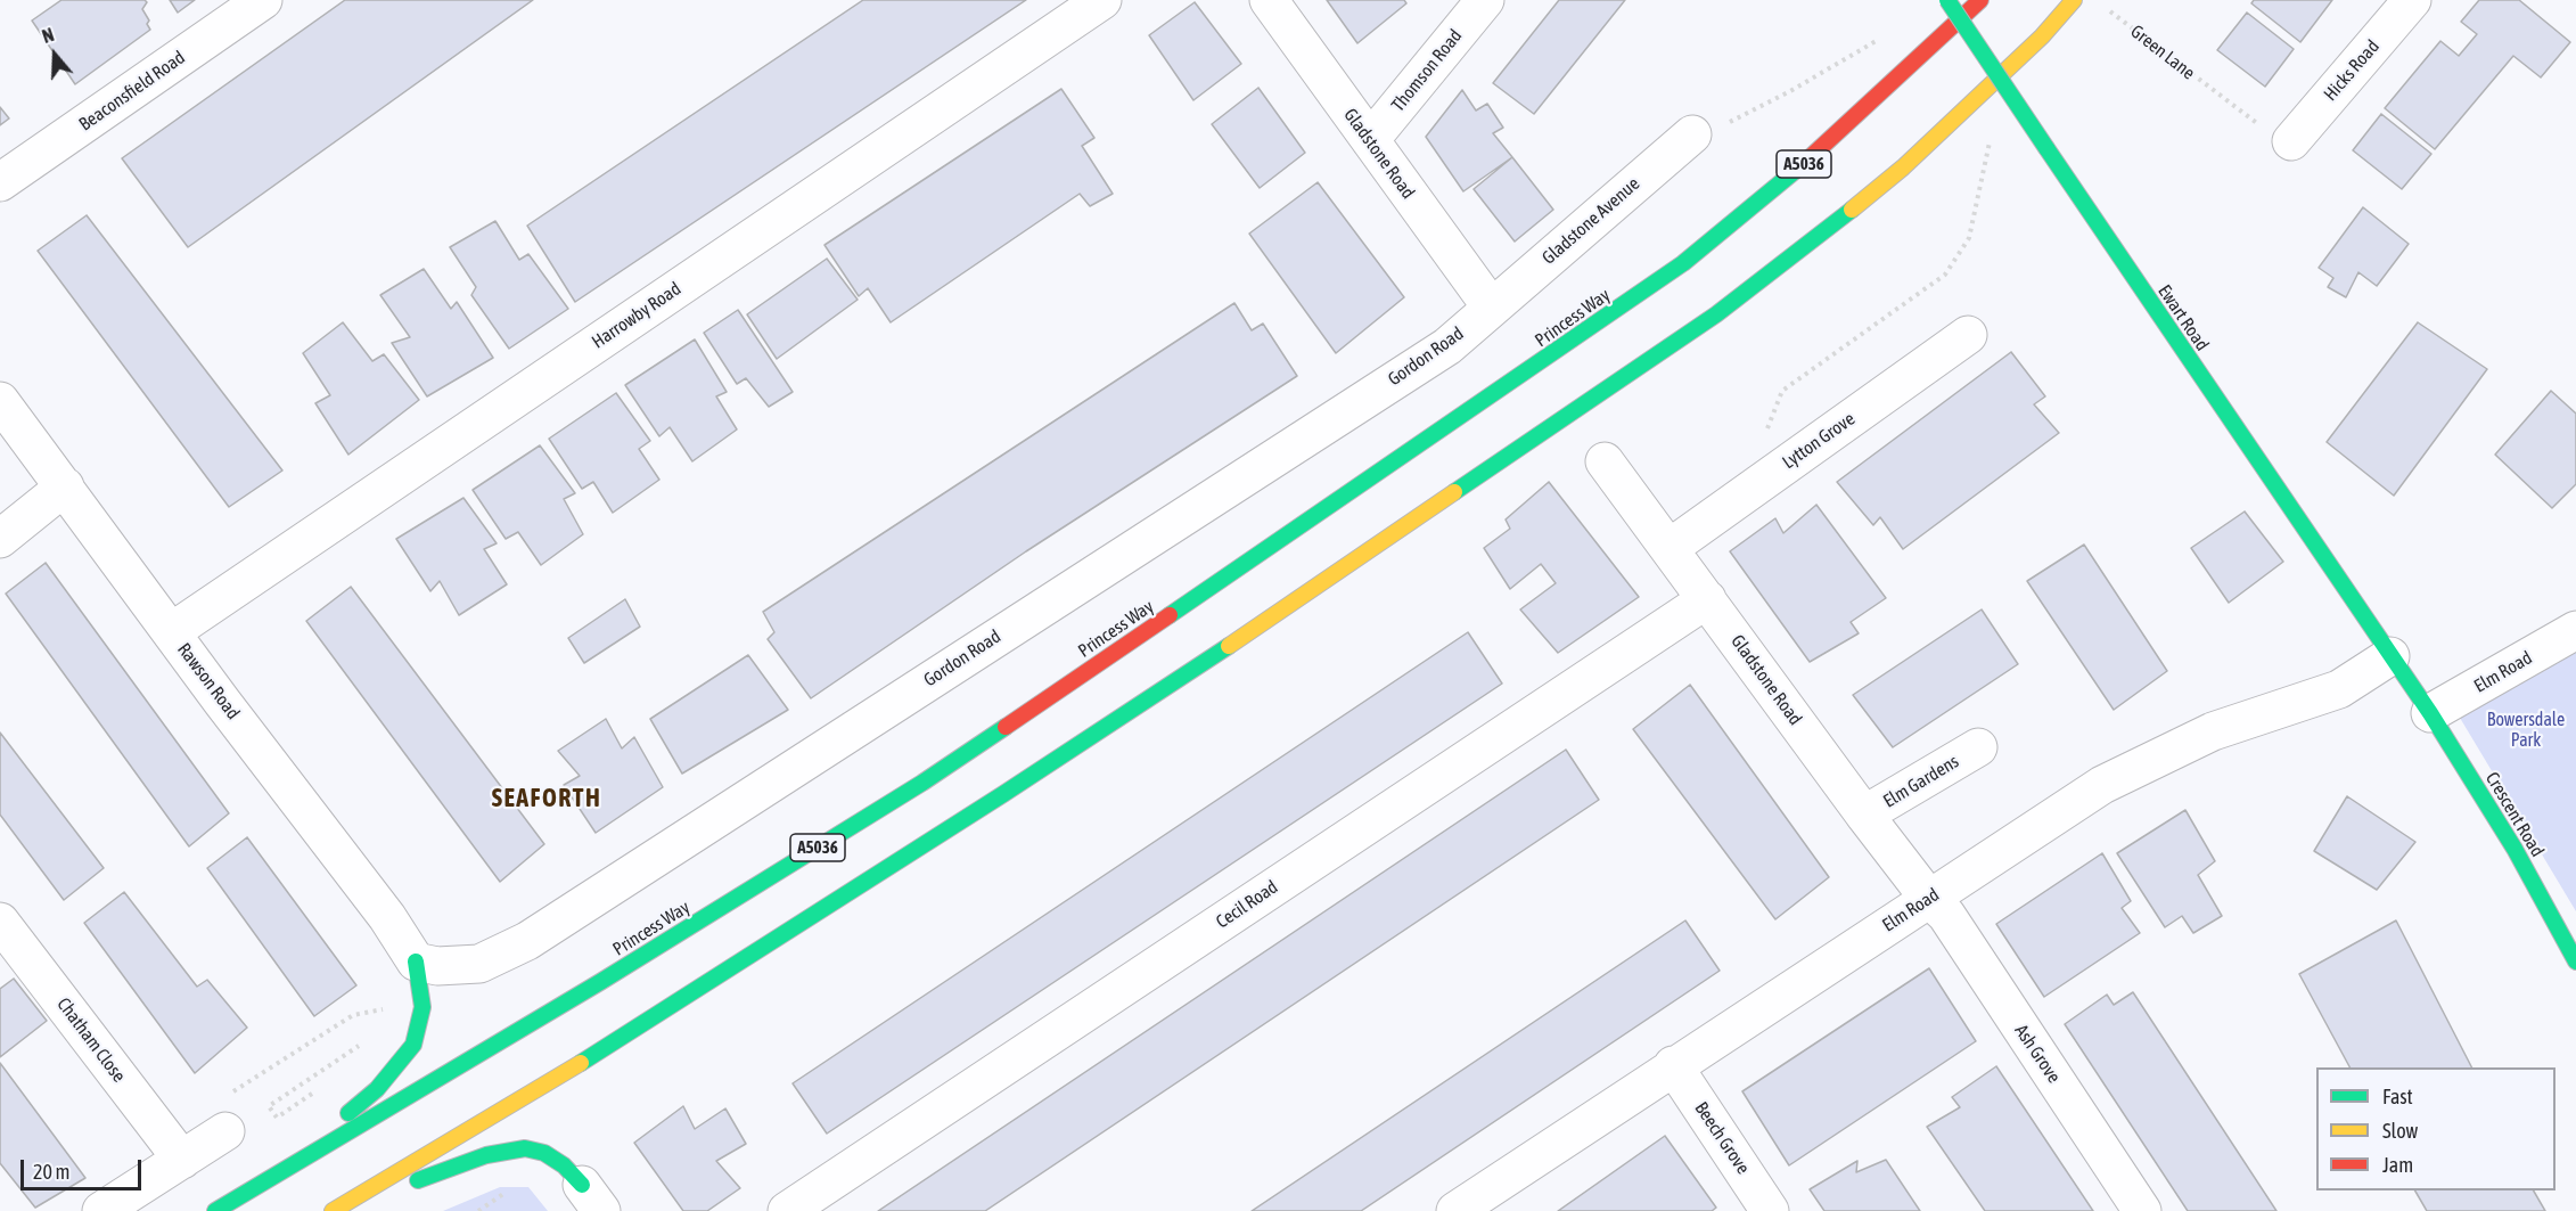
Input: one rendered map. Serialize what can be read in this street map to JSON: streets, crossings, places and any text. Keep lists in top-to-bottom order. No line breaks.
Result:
{"streets":{"main road":["A5036","Princess Way","Ewart Road","Crescent Road"],"street":["Thomson Road","Hicks Road","Beaconsfield Road","Gladstone Road","Gladstone Avenue","Harrowby Road","Gordon Road","Lytton Grove","Elm Road","Rawson Road","Elm Gardens","Cecil Road","Chatham Close","Ash Grove","Beech Grove"],"path":["Green Lane"]},"crossings":[["Green Lane","Hicks Road"],["Thomson Road","Gladstone Road"],["Gladstone Road","Gladstone Avenue"],["Gladstone Road","Gordon Road"],["Gladstone Road","Lytton Grove"],["Gladstone Road","Elm Road"],["Gladstone Road","Elm Gardens"],["Gladstone Road","Cecil Road"],["Gladstone Road","Ash Grove"],["Gladstone Avenue","Gordon Road"],["Harrowby Road","Rawson Road"],["Ewart Road","Elm Road"],["Ewart Road","Crescent Road"],["Gordon Road","Rawson Road"],["Elm Road","Crescent Road"],["Elm Road","Ash Grove"],["Elm Road","Beech Grove"]],"districts":["SEAFORTH"],"parks":["Bowersdale Park"],"legend":["Fast","Slow","Jam"],"scale_bar":"20 m","north":"top"}
